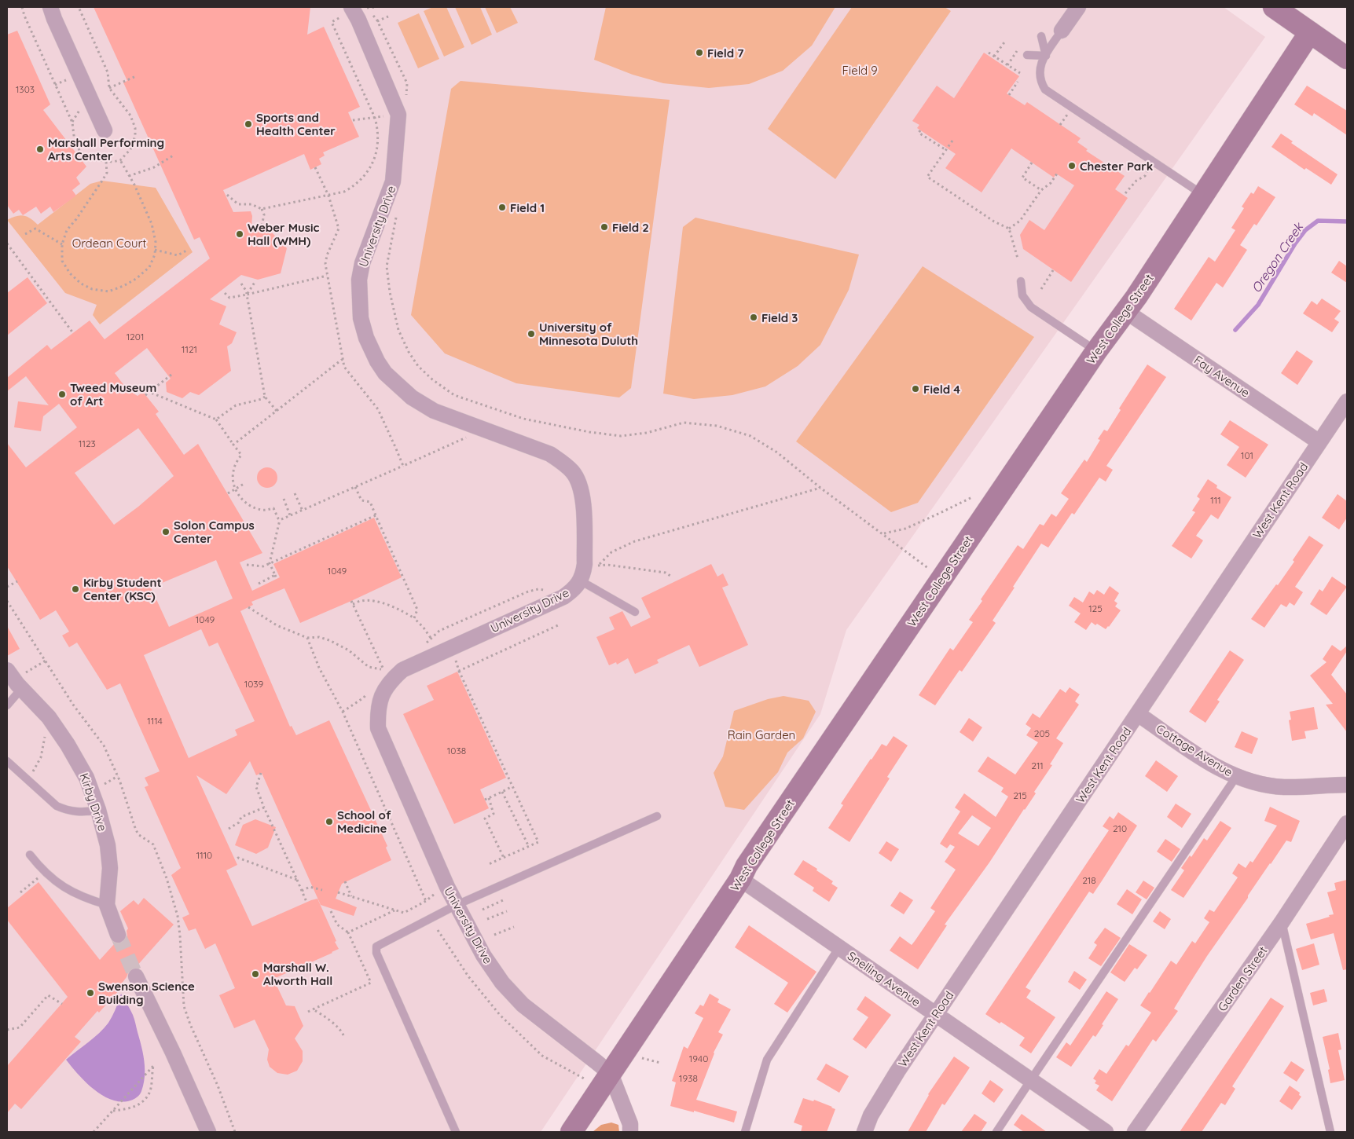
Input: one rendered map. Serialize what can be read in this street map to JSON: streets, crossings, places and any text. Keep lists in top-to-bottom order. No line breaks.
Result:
{"streets":{"street":["University Drive","West College Street","Fay Avenue","West Kent Road","Cottage Avenue","Kirby Drive","Snelling Avenue","Garden Street"]},"crossings":[["University Drive","West College Street"],["West College Street","Fay Avenue"],["West College Street","Snelling Avenue"],["Fay Avenue","West Kent Road"],["West Kent Road","Cottage Avenue"],["West Kent Road","Snelling Avenue"]],"water":["Oregon Creek"],"parks":["Field 9","Ordean Court","Rain Garden"],"places":["Field 7","Sports and Health Center","Marshall Performing Arts Center","Chester Park","Field 1","Field 2","Weber Music Hall (WMH)","Field 3","University of Minnesota Duluth","Field 4","Tweed Museum of Art","Solon Campus Center","Kirby Student Center (KSC)","School of Medicine","Marshall W. Alworth Hall","Swenson Science Building"],"house_numbers":["1303","1201","1121","1123","101","111","1049","125","1049","1039","1114","205","1038","211","215","210","1110","218","1940","1938"]}
